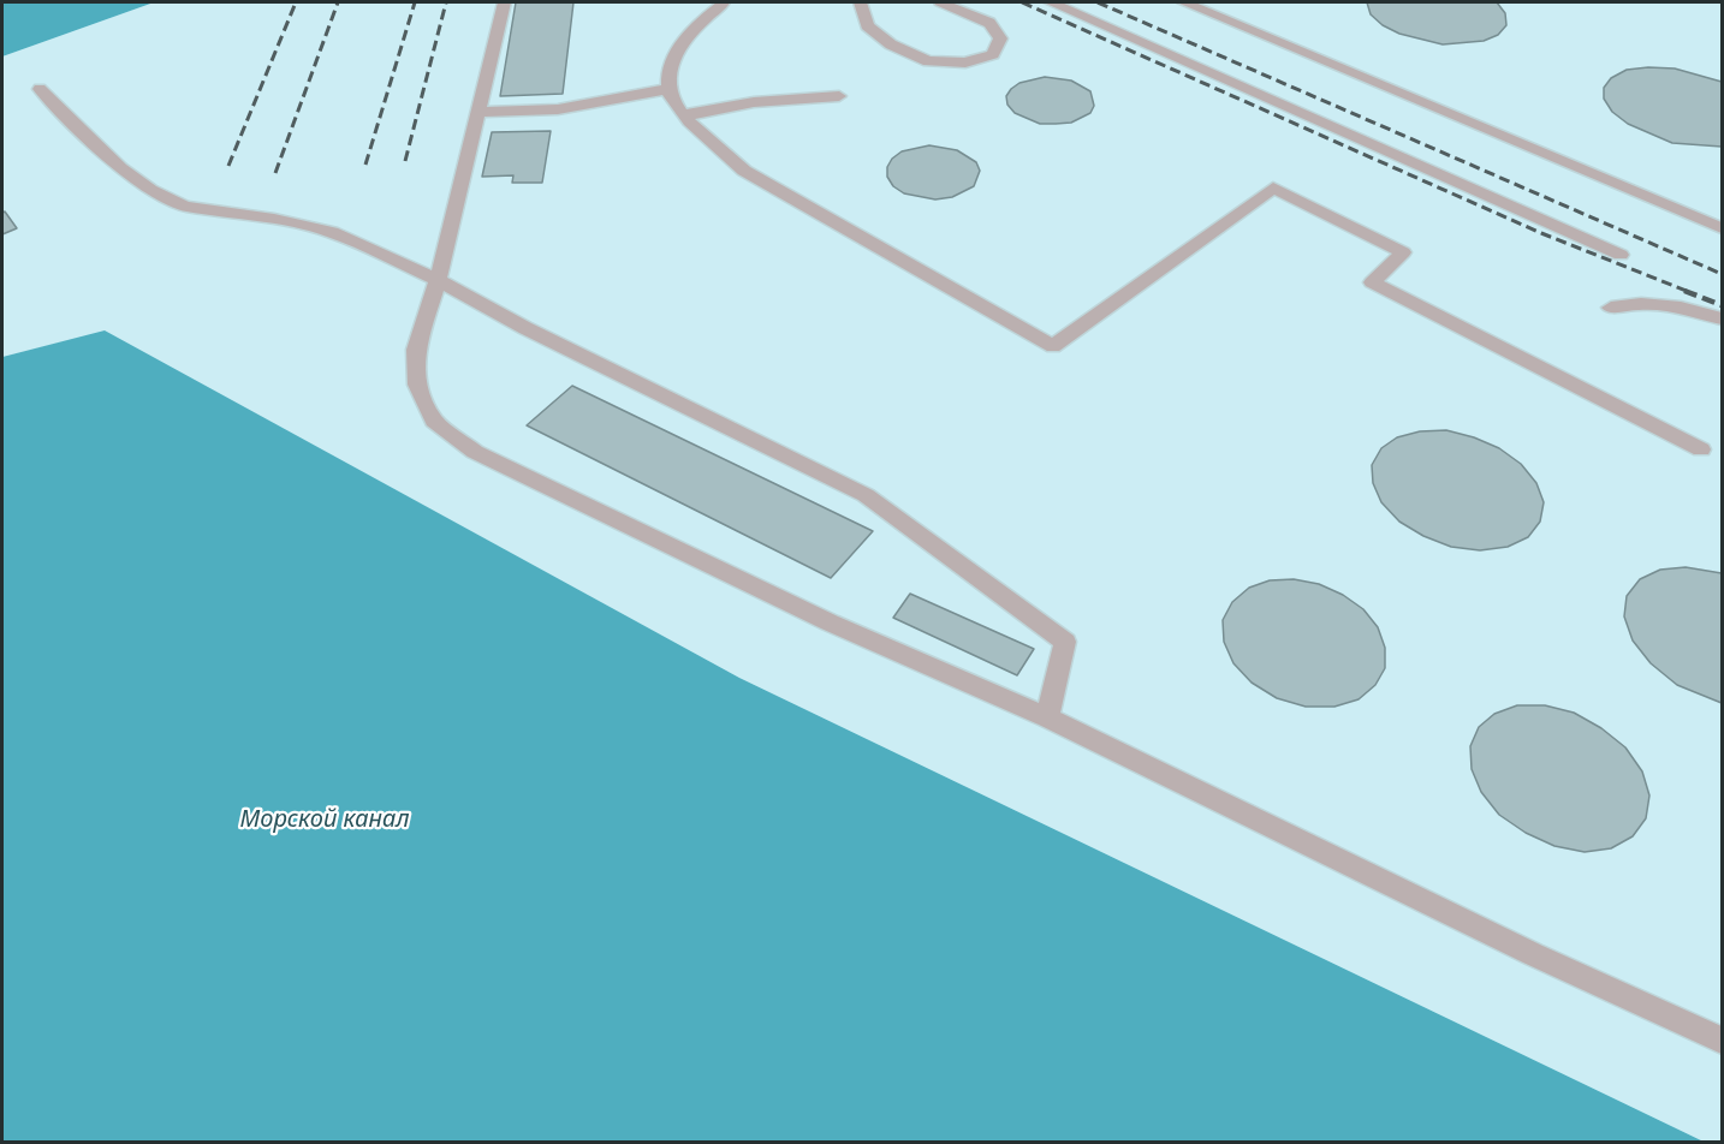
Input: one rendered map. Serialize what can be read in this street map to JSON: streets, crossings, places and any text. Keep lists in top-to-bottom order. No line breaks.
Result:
{"water":["Морской канал"]}
